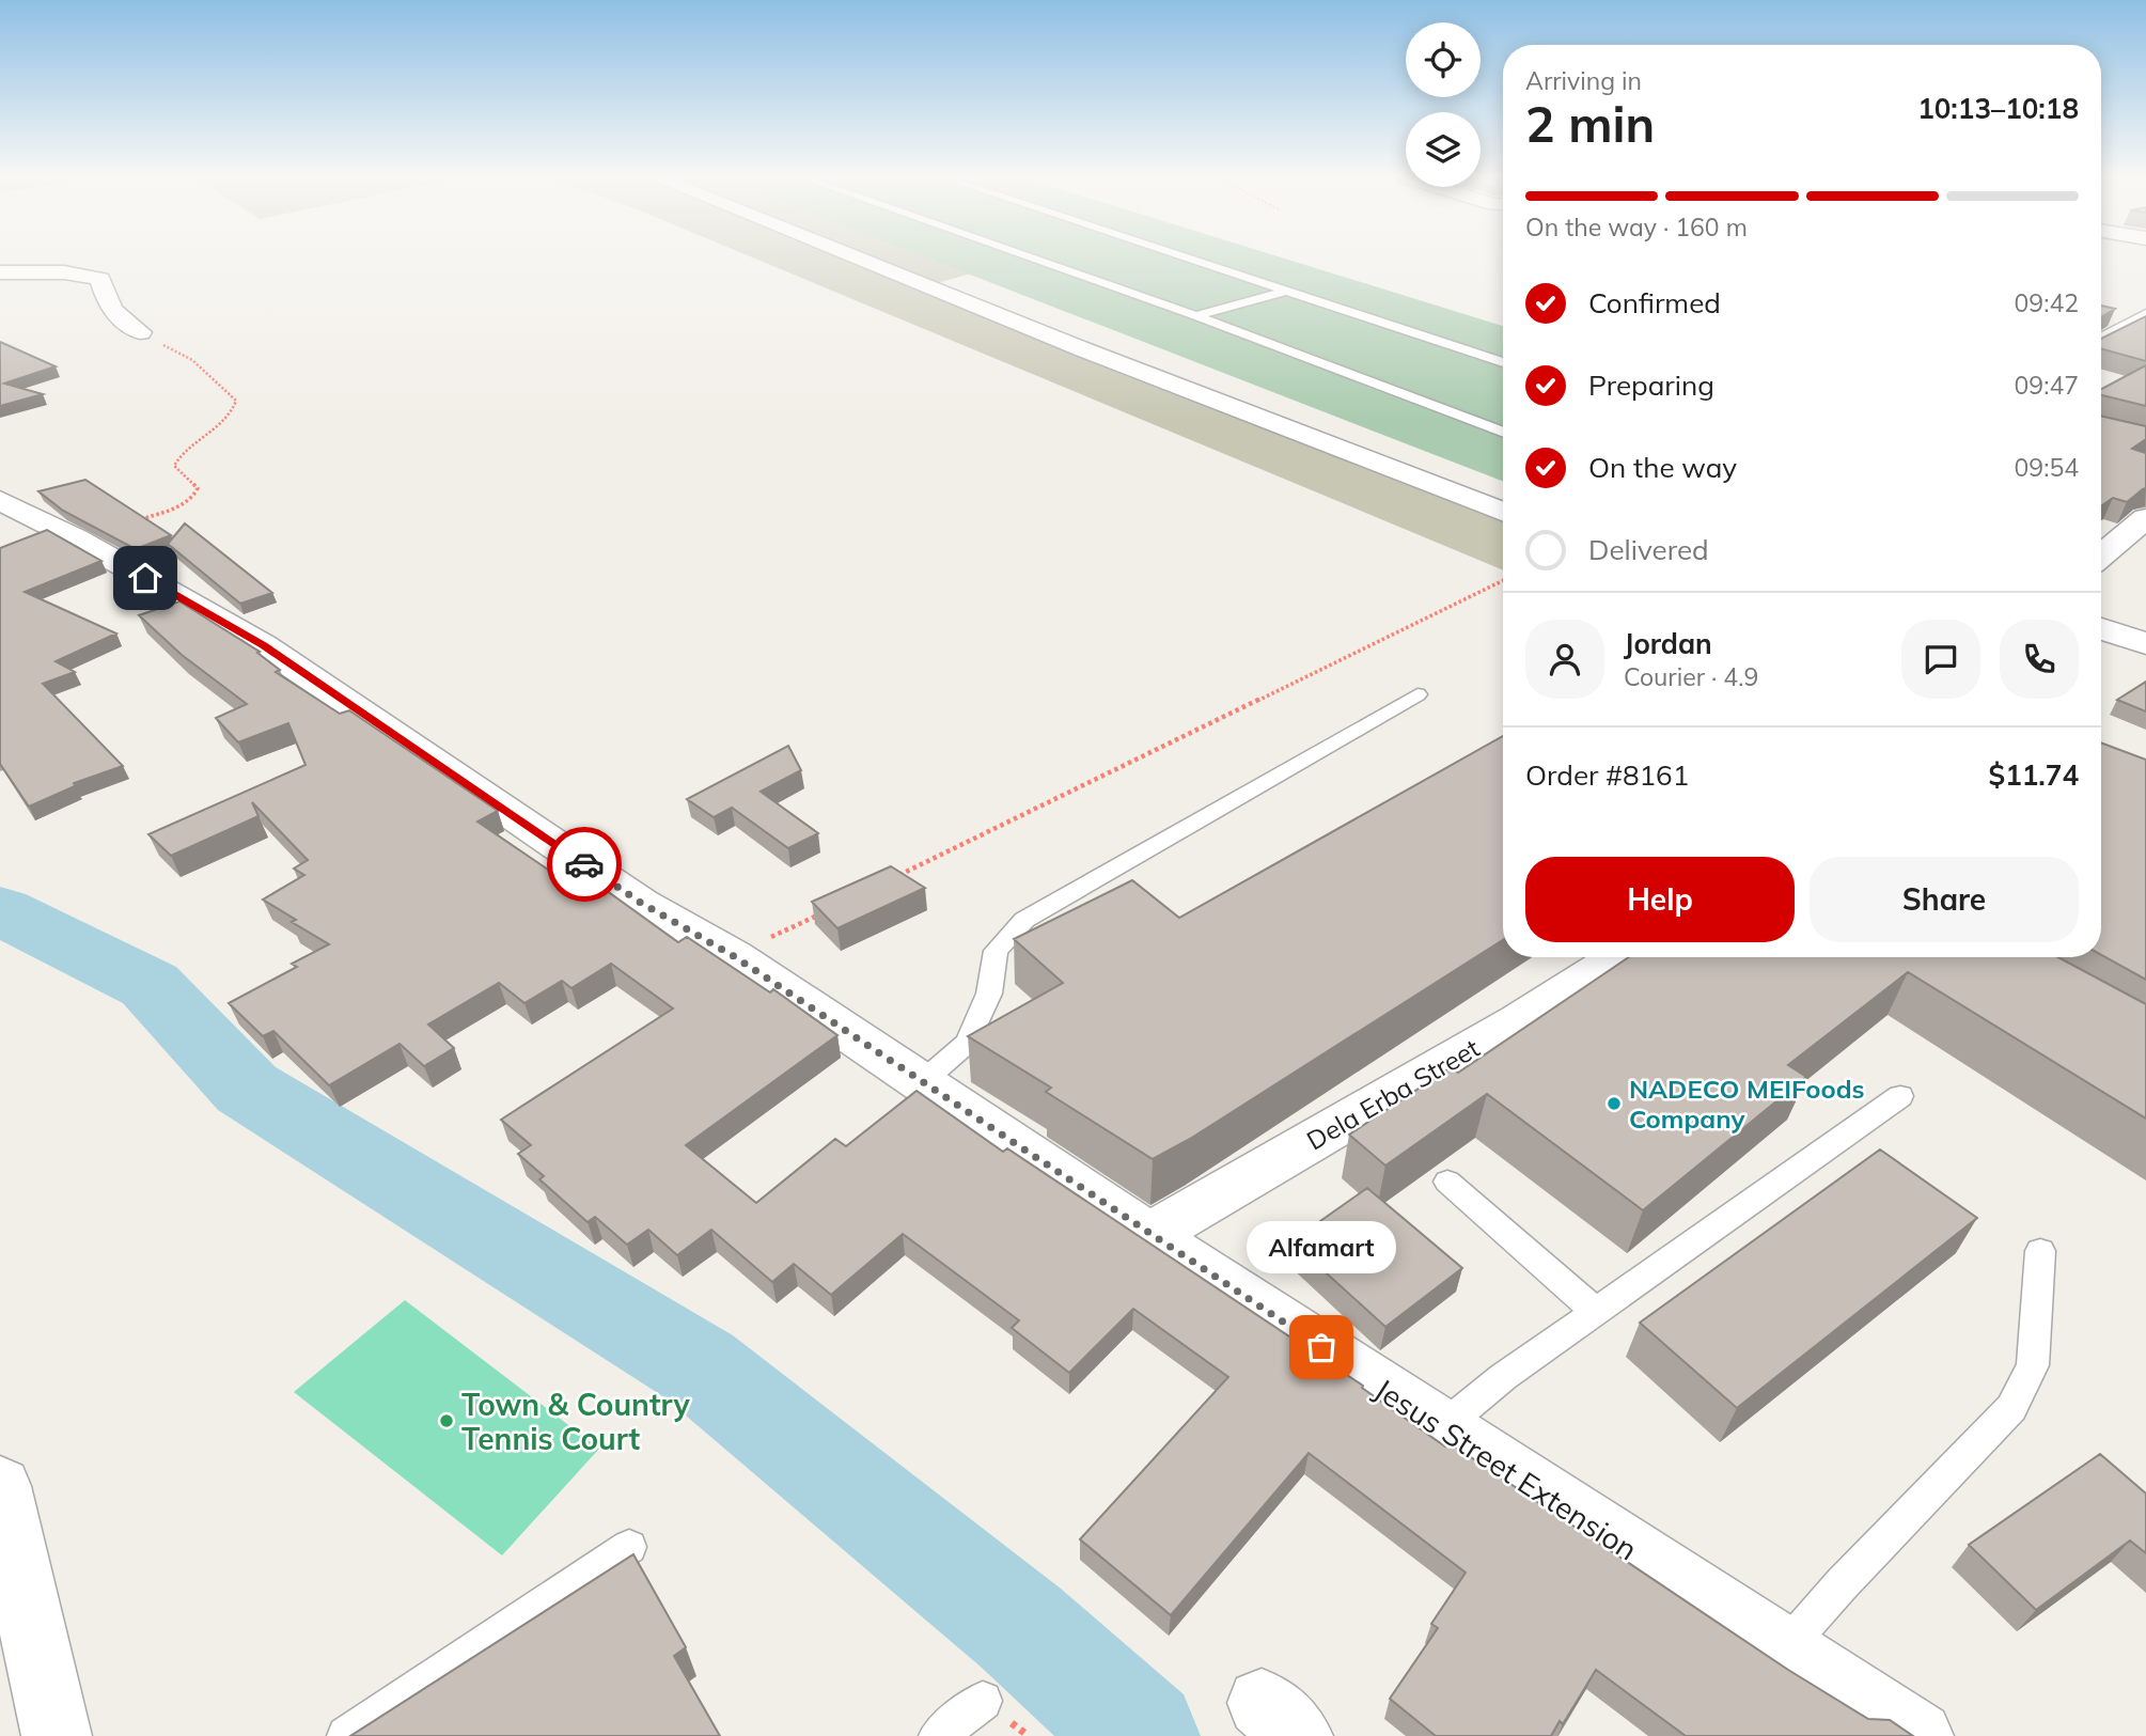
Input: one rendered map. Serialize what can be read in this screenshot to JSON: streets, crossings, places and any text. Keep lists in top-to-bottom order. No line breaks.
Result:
{"streets":{"street":["Dela Erba Street","Jesus Street Extension"]},"crossings":[["Dela Erba Street","Jesus Street Extension"]],"places":["NADECO MEIFoods Company","Alfamart","Town & Country Tennis Court"],"page":{"heading":["2 min","Arriving in","10:13–10:18"],"panel":["Jordan","Courier · 4.9","Order #8161","$11.74"],"bar":"On the way · 160 m","list":[["Confirmed","09:42"],["Preparing","09:47"],["On the way","09:54"],"Delivered"],"buttons":["Help","Share"],"bubble":"Alfamart"}}
